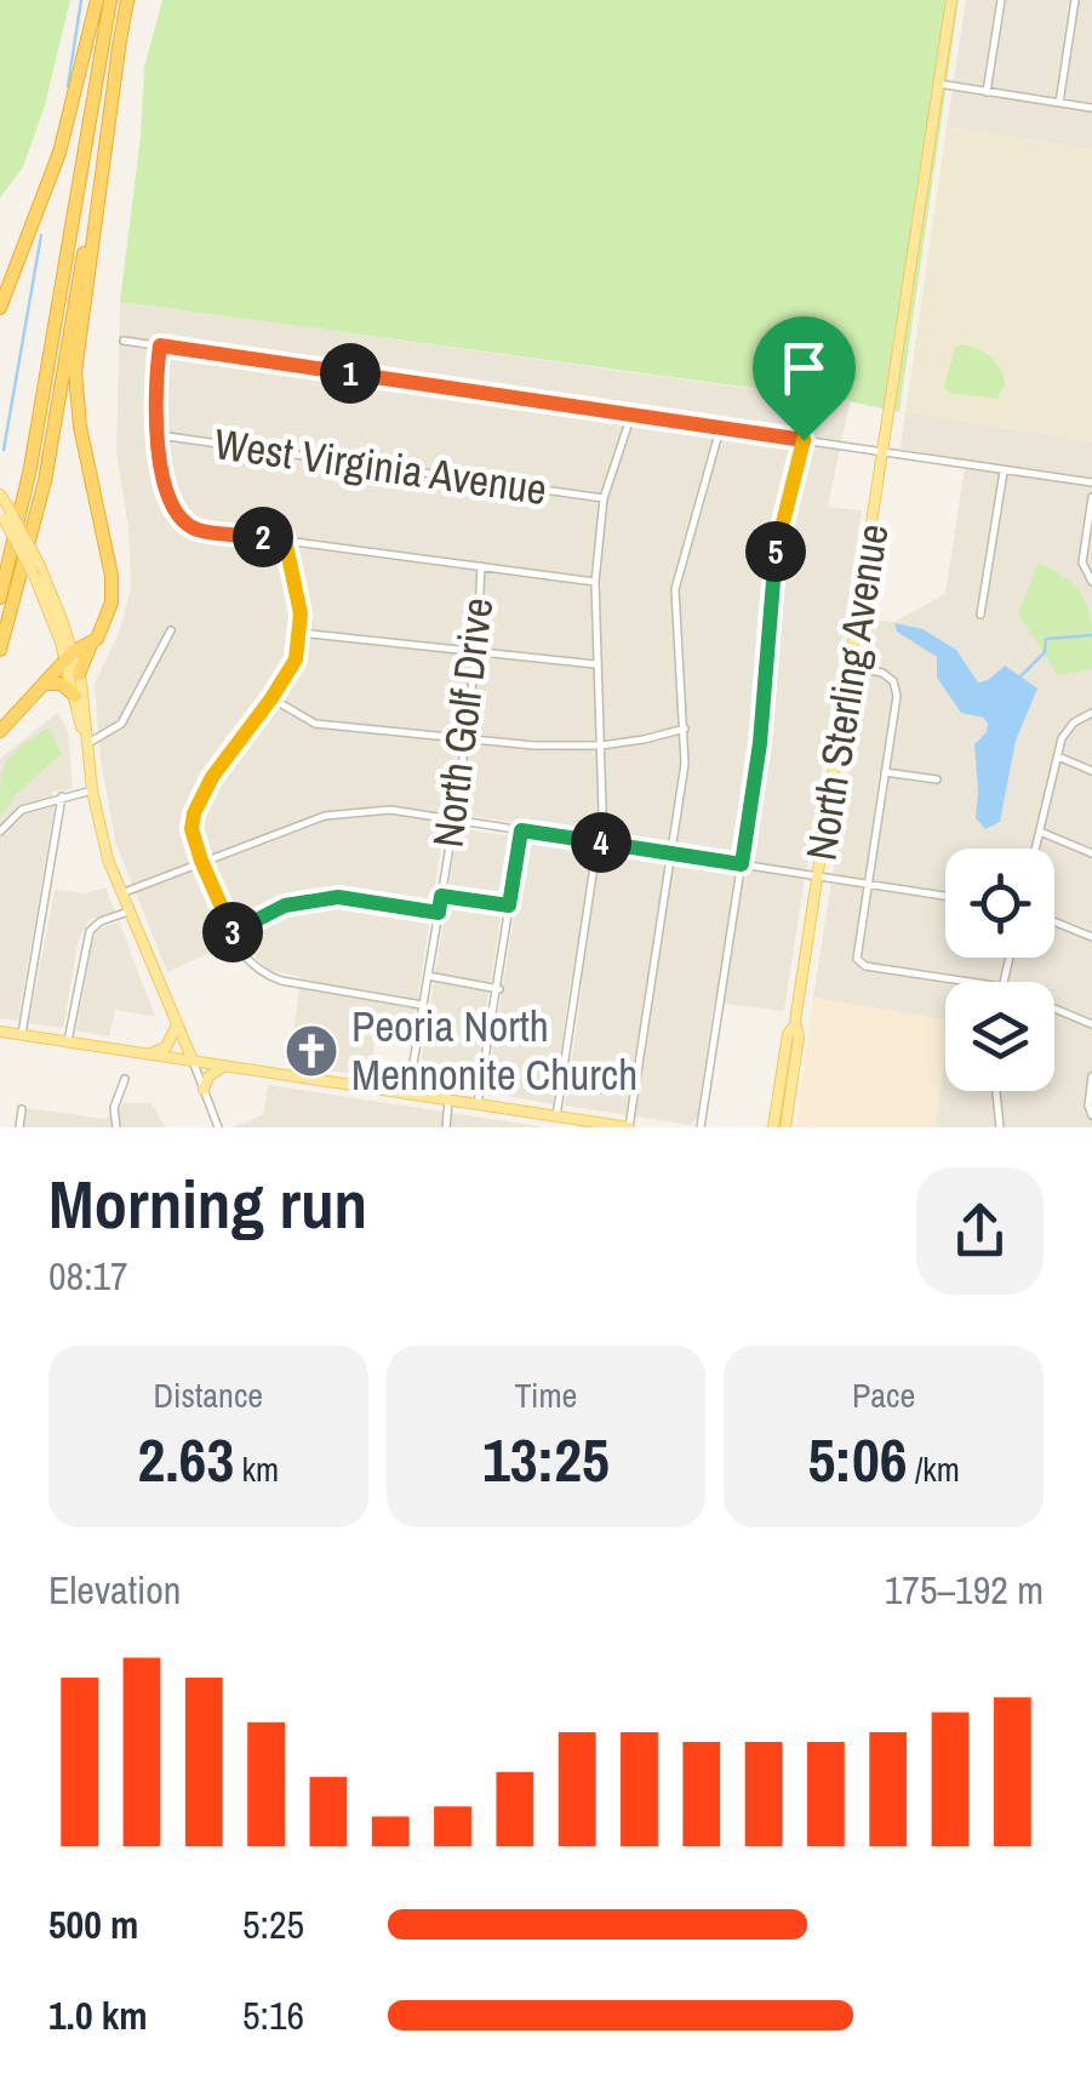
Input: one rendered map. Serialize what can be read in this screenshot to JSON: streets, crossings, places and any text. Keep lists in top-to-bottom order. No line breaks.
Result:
{"streets":{"main road":["North Sterling Avenue"],"street":["West Virginia Avenue","North Golf Drive"]},"places":{"church":["Peoria North Mennonite Church"]},"page":{"pins":["1","2","5","4","3"],"heading":["Morning run","08:17"],"stats":[["Distance","2.63 km"],["Time","13:25"],["Pace","5:06 /km"]],"chart":["Elevation","175–192 m"],"list":[{"name":"500 m","note":"5:25"},{"name":"1.0 km","note":"5:16"}]}}
